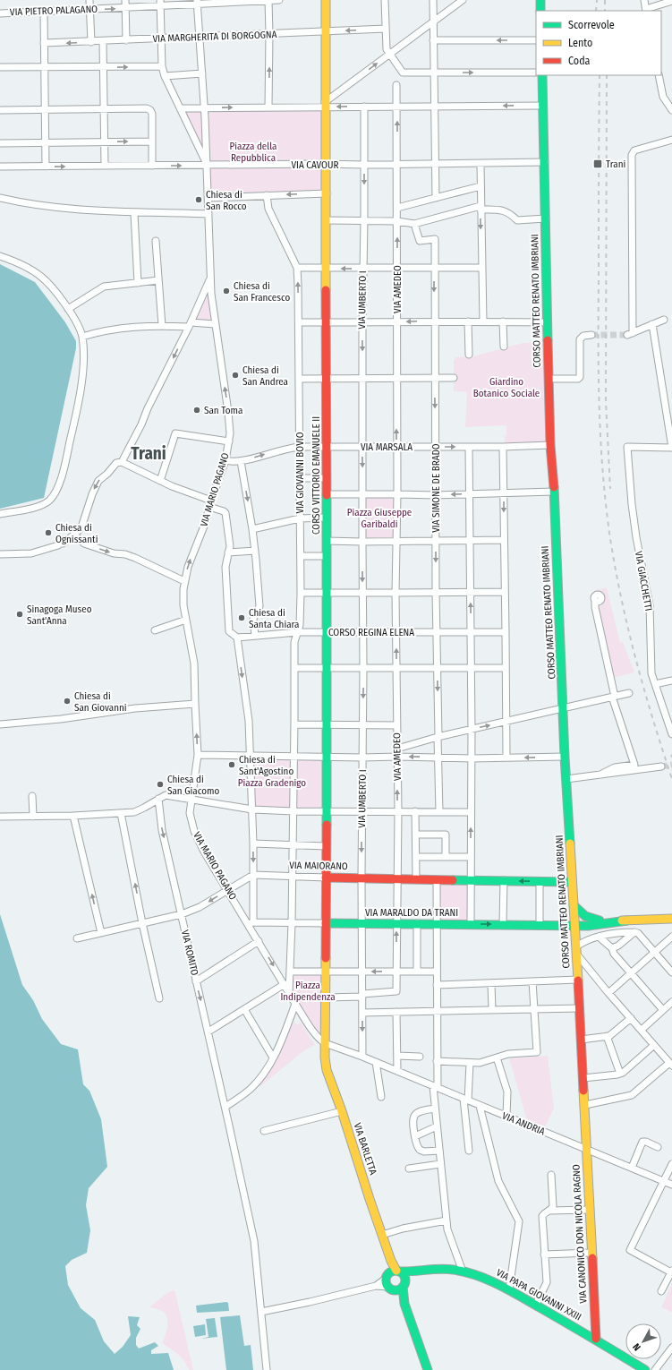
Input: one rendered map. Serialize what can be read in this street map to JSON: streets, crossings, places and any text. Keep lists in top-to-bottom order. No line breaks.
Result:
{"streets":{"street":["VIA PIETRO PALAGANO","VIA MARGHERITA DI BORGOGNA","VIA CAVOUR","VIA AMEDEO","VIA UMBERTO I","CORSO MATTEO RENATO IMBRIANI","VIA MARSALA","VIA GIOVANNI BOVIO","CORSO VITTORIO EMANUELE II","VIA SIMONE DE BRADO","VIA MARIO PAGANO","VIA GIACCHETTI","CORSO REGINA ELENA","VIA MAIORANO","VIA MARALDO DA TRANI","VIA ROMITO","VIA ANDRIA","VIA BARLETTA","VIA CANONICO DON NICOLA RAGNO","VIA PAPA GIOVANNI XXIII"]},"crossings":[["VIA CAVOUR","VIA AMEDEO"],["VIA CAVOUR","VIA UMBERTO I"],["VIA CAVOUR","CORSO MATTEO RENATO IMBRIANI"],["VIA AMEDEO","VIA UMBERTO I"],["VIA AMEDEO","VIA MARSALA"],["VIA AMEDEO","CORSO REGINA ELENA"],["VIA AMEDEO","VIA MAIORANO"],["VIA AMEDEO","VIA MARALDO DA TRANI"],["VIA UMBERTO I","VIA MARSALA"],["VIA UMBERTO I","CORSO REGINA ELENA"],["VIA UMBERTO I","VIA MAIORANO"],["VIA UMBERTO I","VIA MARALDO DA TRANI"],["VIA UMBERTO I","VIA ANDRIA"],["CORSO MATTEO RENATO IMBRIANI","VIA MARSALA"],["CORSO MATTEO RENATO IMBRIANI","VIA MAIORANO"],["CORSO MATTEO RENATO IMBRIANI","VIA MARALDO DA TRANI"],["CORSO MATTEO RENATO IMBRIANI","VIA ANDRIA"],["CORSO MATTEO RENATO IMBRIANI","VIA CANONICO DON NICOLA RAGNO"],["VIA MARSALA","VIA GIOVANNI BOVIO"],["VIA MARSALA","CORSO VITTORIO EMANUELE II"],["VIA MARSALA","VIA SIMONE DE BRADO"],["VIA MARSALA","VIA MARIO PAGANO"],["VIA GIOVANNI BOVIO","CORSO REGINA ELENA"],["CORSO VITTORIO EMANUELE II","CORSO REGINA ELENA"],["VIA SIMONE DE BRADO","CORSO REGINA ELENA"],["VIA MARIO PAGANO","VIA MARALDO DA TRANI"],["VIA ANDRIA","VIA BARLETTA"],["VIA ANDRIA","VIA CANONICO DON NICOLA RAGNO"],["VIA BARLETTA","VIA PAPA GIOVANNI XXIII"],["VIA CANONICO DON NICOLA RAGNO","VIA PAPA GIOVANNI XXIII"]],"districts":["Trani"],"parks":["Piazza della Repubblica","Giardino Botanico Sociale","Piazza Giuseppe Garibaldi","Piazza Gradenigo","Piazza Indipendenza"],"places":{"transit":["Trani"],"other":["Chiesa di San Rocco","Chiesa di San Francesco","Chiesa di San Andrea","San Toma","Chiesa di Ognissanti","Sinagoga Museo Sant'Anna","Chiesa di Santa Chiara","Chiesa di San Giovanni","Chiesa di Sant'Agostino","Chiesa di San Giacomo"]},"legend":["Scorrevole","Lento","Coda"],"north":"bottom left"}
